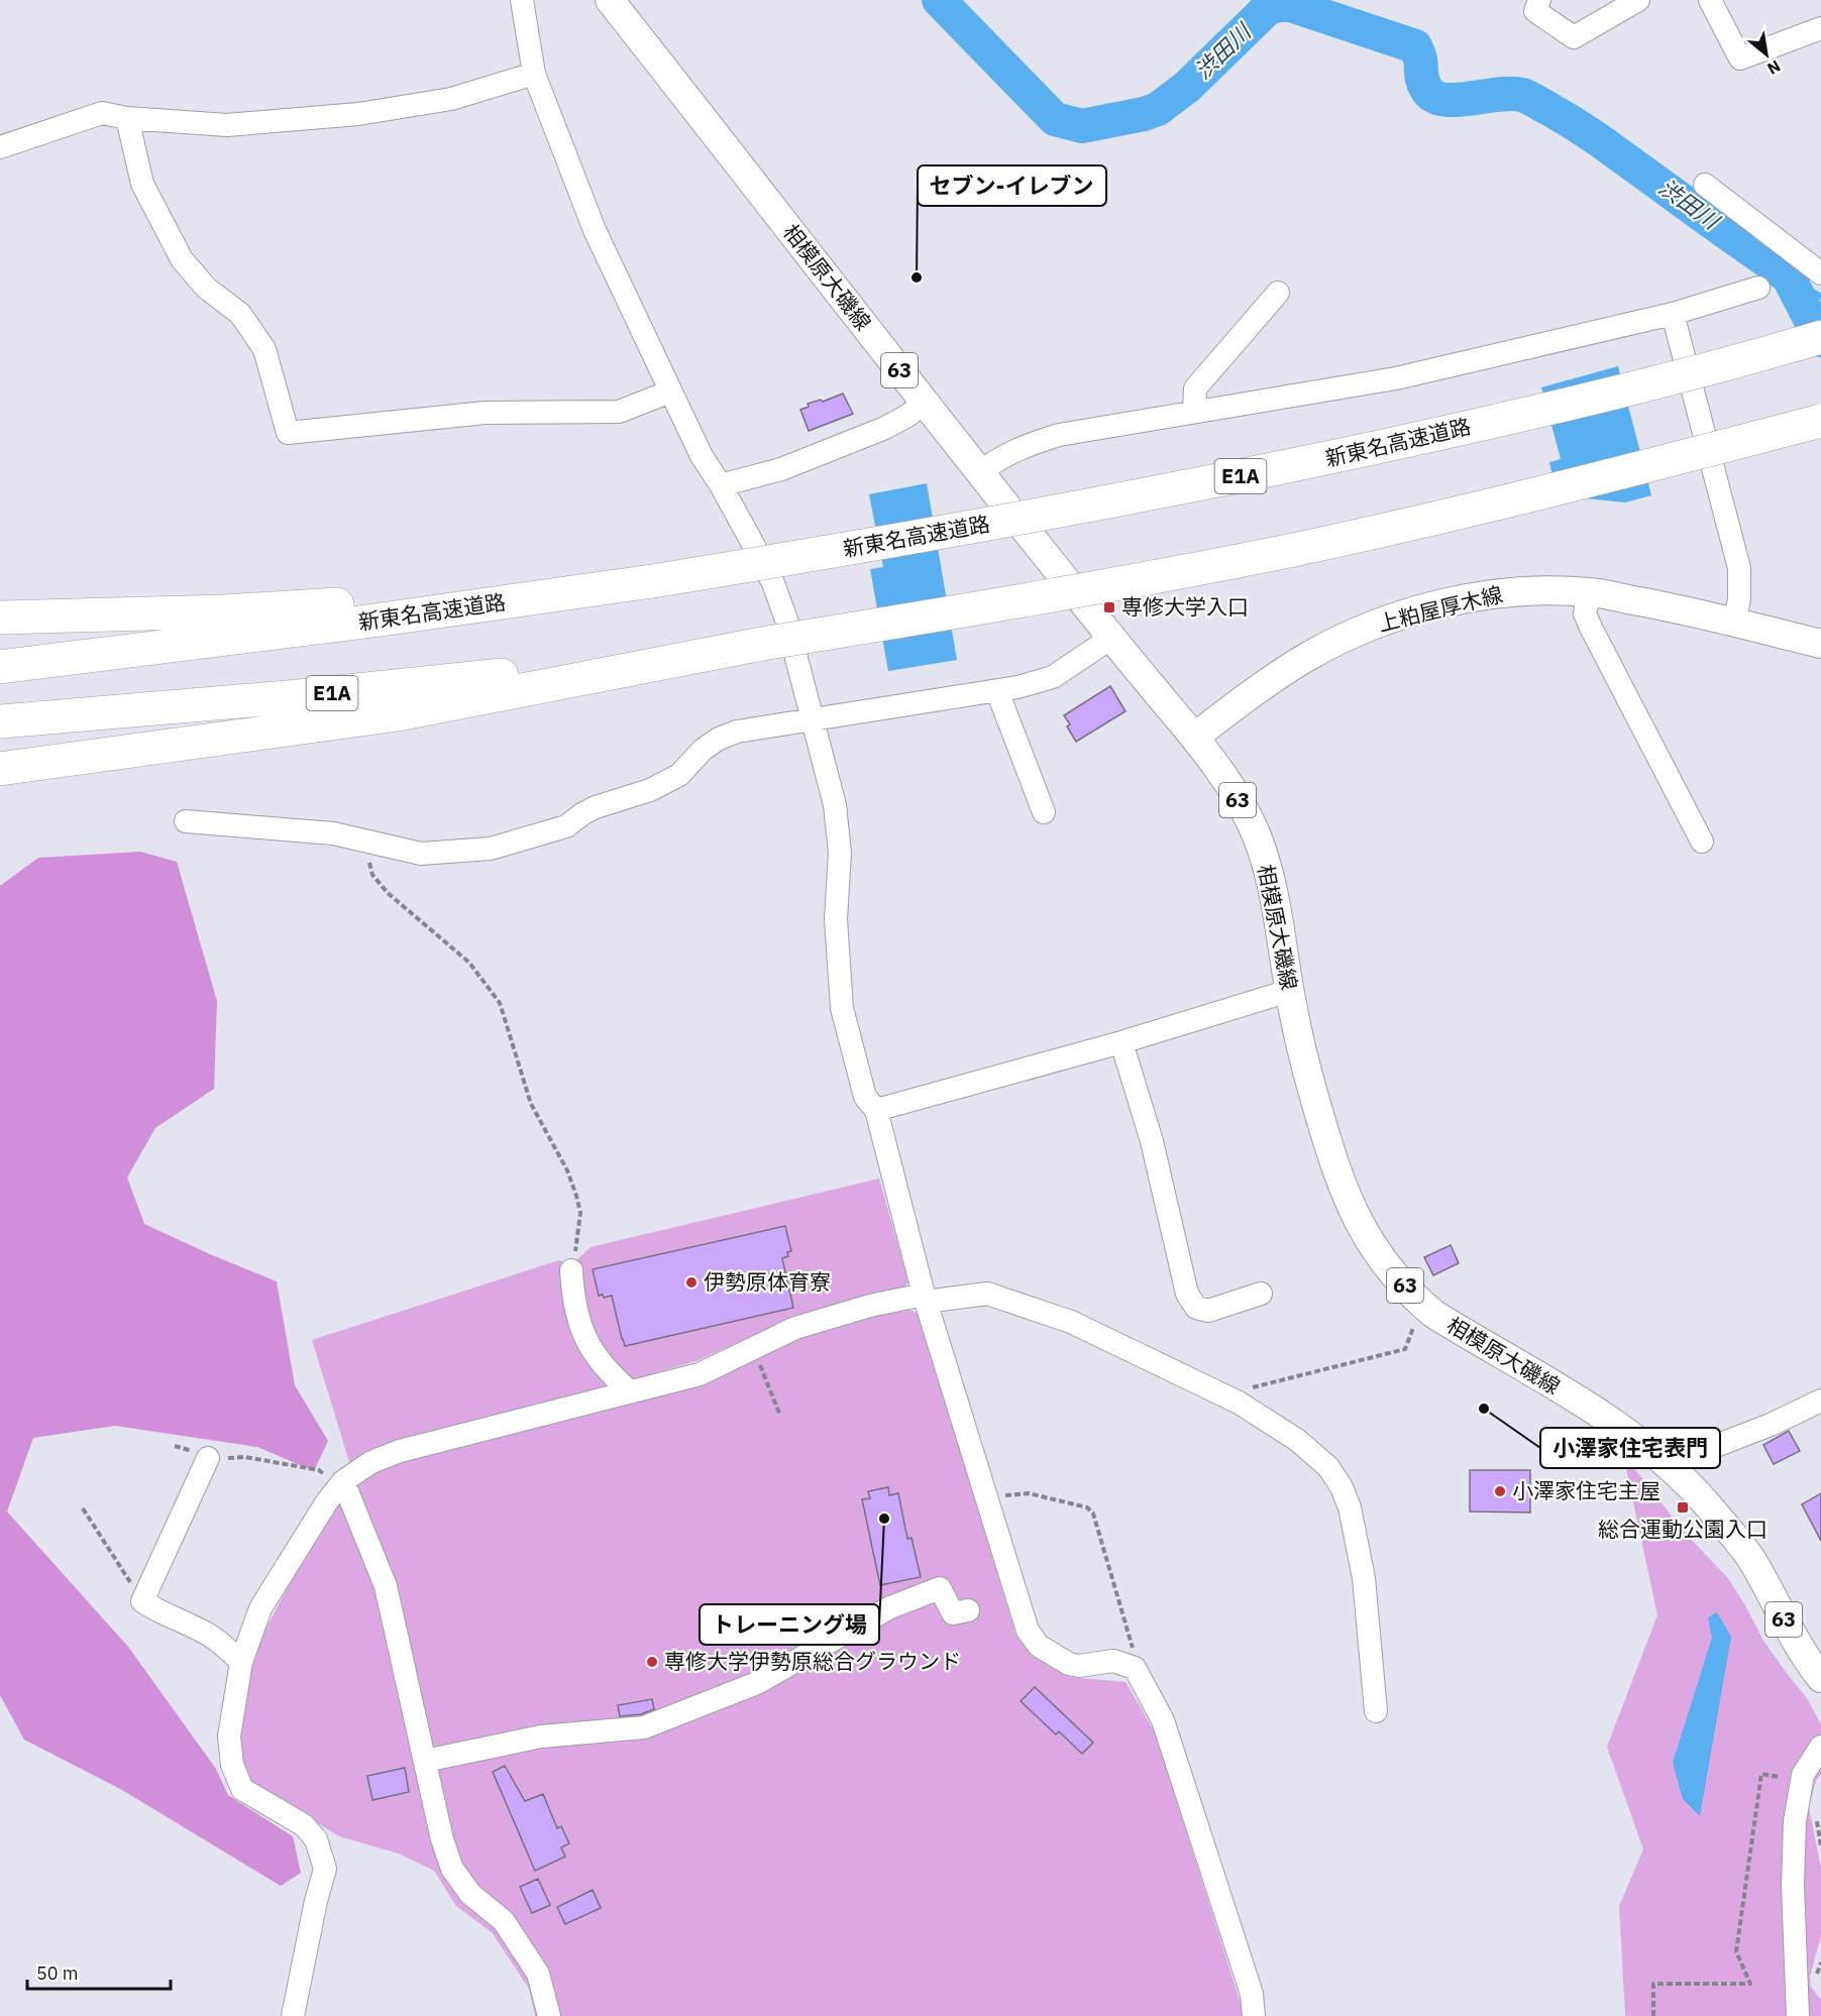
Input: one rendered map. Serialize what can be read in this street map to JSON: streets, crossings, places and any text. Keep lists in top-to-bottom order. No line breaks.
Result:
{"streets":{"highway":["新東名高速道路","E1A"],"main road":["相模原大磯線","63","上粕屋厚木線"]},"crossings":[["相模原大磯線","上粕屋厚木線"]],"water":["渋田川"],"places":{"other":["セブン-イレブン","伊勢原体育寮","小澤家住宅表門","小澤家住宅主屋","トレーニング場","専修大学伊勢原総合グラウンド"],"transit":["専修大学入口","総合運動公園入口"]},"scale_bar":"50 m","north":"bottom right"}
